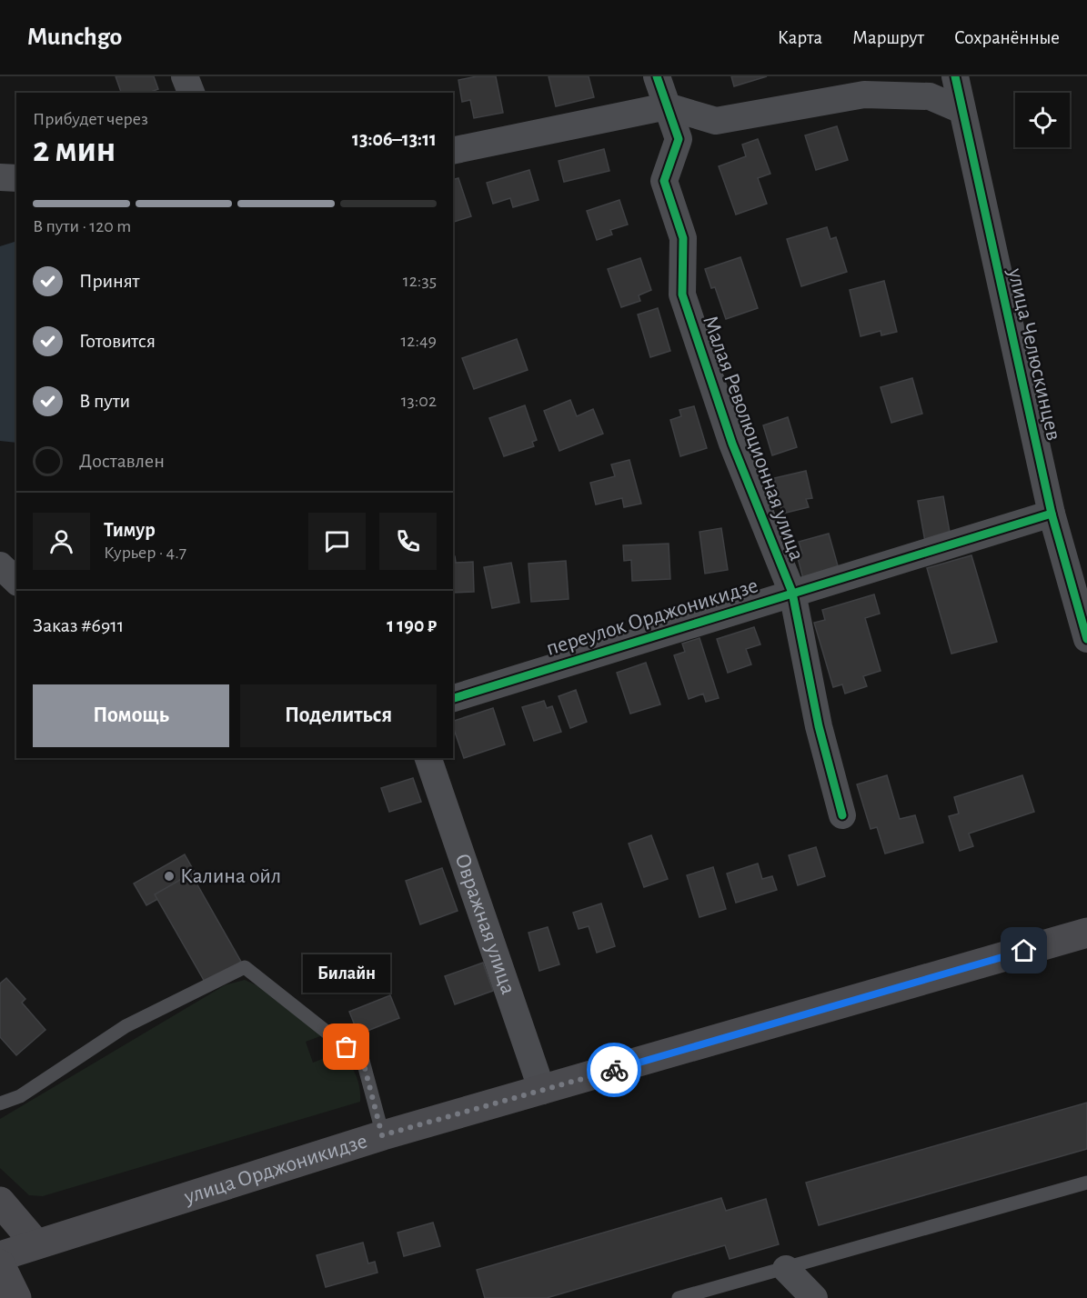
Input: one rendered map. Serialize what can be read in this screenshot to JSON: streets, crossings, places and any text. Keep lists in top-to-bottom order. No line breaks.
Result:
{"streets":{"main road":["улица Орджоникидзе"],"street":["улица Челюскинцев","Малая Революционная улица","переулок Орджоникидзе","Овражная улица"]},"crossings":[["улица Челюскинцев","переулок Орджоникидзе"],["Малая Революционная улица","переулок Орджоникидзе"],["Овражная улица","улица Орджоникидзе"]],"places":["Калина ойл","Билайн"],"page":{"header":"Munchgo","nav":["Карта","Маршрут","Сохранённые"],"heading":["2 мин","Прибудет через","13:06–13:11"],"panel":["Тимур","Курьер · 4.7","Заказ #6911","1 190 ₽"],"bar":"В пути · 120 m","list":[["Принят","12:35"],["Готовится","12:49"],["В пути","13:02"],"Доставлен"],"buttons":["Помощь","Поделиться"],"bubble":"Билайн"}}
